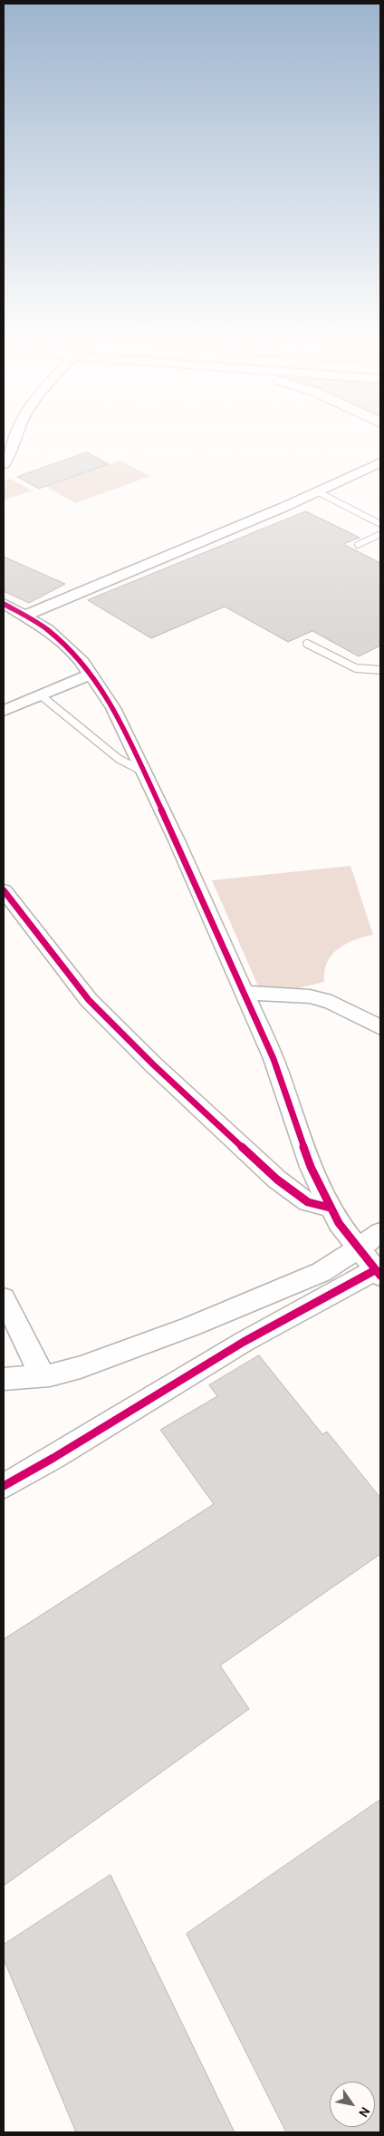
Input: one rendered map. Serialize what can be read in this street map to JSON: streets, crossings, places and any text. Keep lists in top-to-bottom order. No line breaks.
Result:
{"north":"bottom right"}
